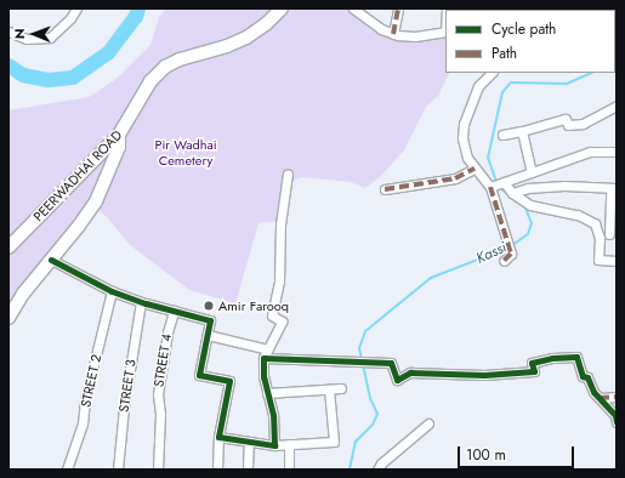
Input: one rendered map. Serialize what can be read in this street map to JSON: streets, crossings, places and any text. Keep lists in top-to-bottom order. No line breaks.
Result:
{"streets":{"main road":["PEERWADHAI ROAD"],"street":["STREET 4","STREET 2","STREET 3"]},"water":["Kassi"],"parks":["Pir Wadhai Cemetery"],"places":["Amir Farooq"],"legend":["Cycle path","Path"],"scale_bar":"100 m","north":"left"}
